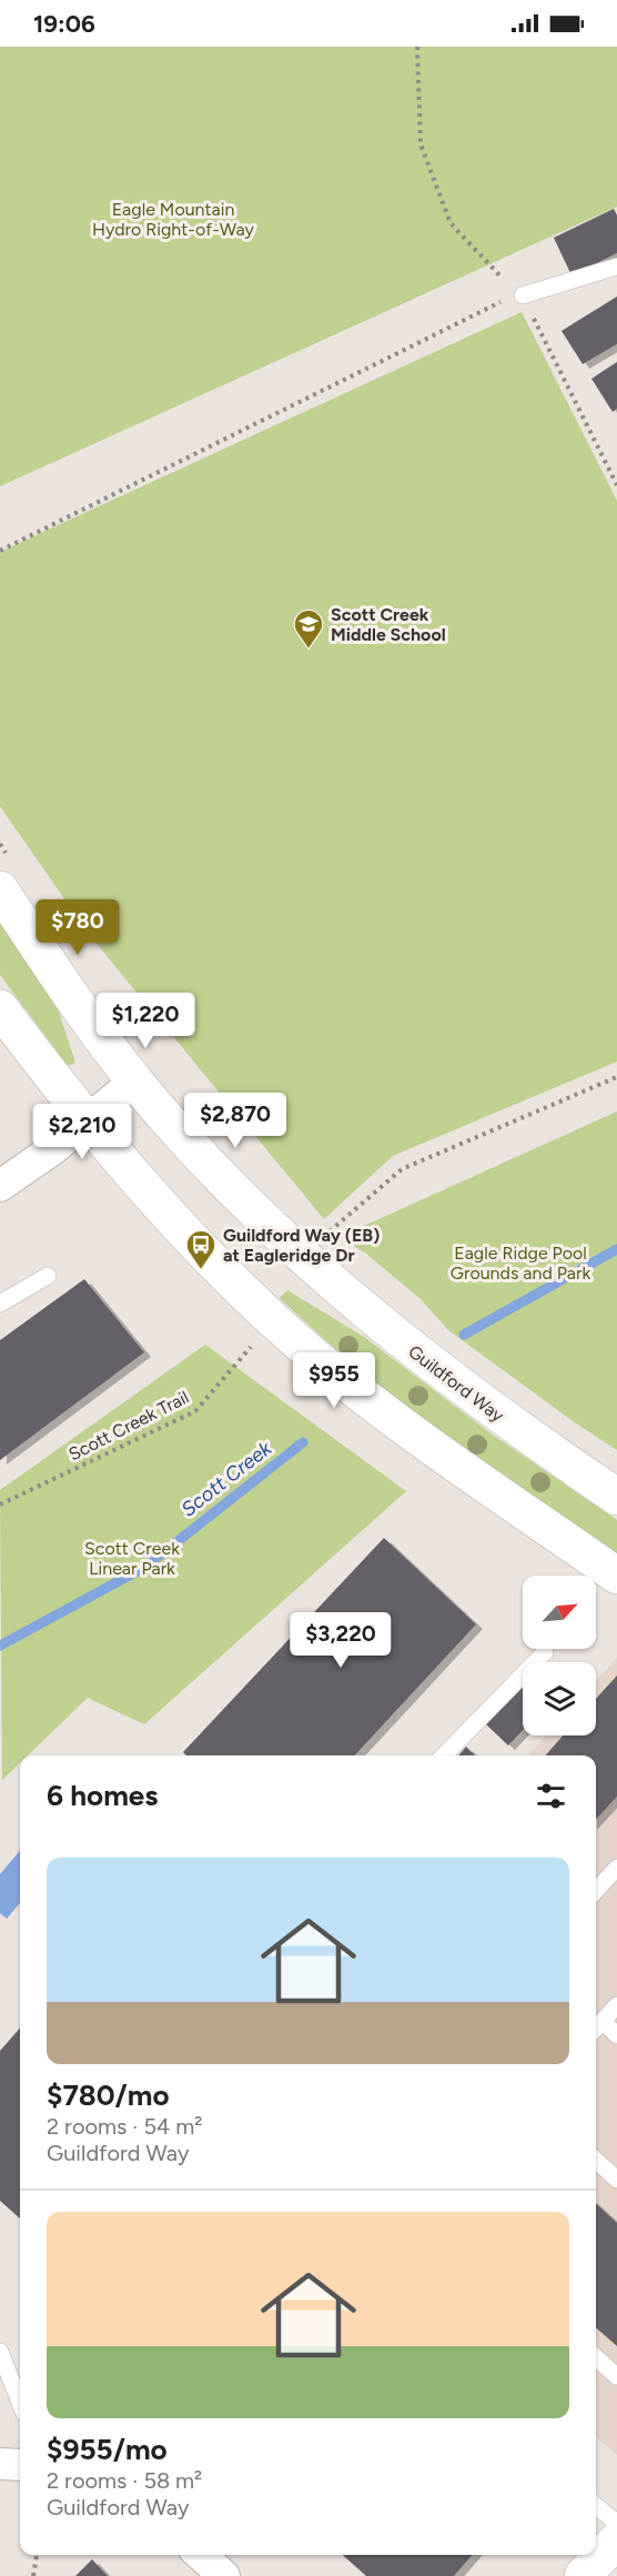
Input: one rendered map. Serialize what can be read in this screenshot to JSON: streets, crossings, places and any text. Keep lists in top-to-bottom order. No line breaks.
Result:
{"streets":{"main road":["Guildford Way"],"path":["Scott Creek Trail"]},"water":["Scott Creek"],"parks":["Eagle Mountain Hydro Right-of-Way","Eagle Ridge Pool Grounds and Park","Scott Creek Linear Park"],"places":{"school or university":["Scott Creek Middle School"],"bus stop":["Guildford Way (EB) at Eagleridge Dr"]},"north":"top right","page":{"status":"19:06","price":["$780","$1,220","$2,870","$2,210","$955","$3,220"],"heading":"6 homes","list":[{"name":"$780/mo","note":"2 rooms · 54 m² · Guildford Way"},{"name":"$955/mo","note":"2 rooms · 58 m² · Guildford Way"}]}}
